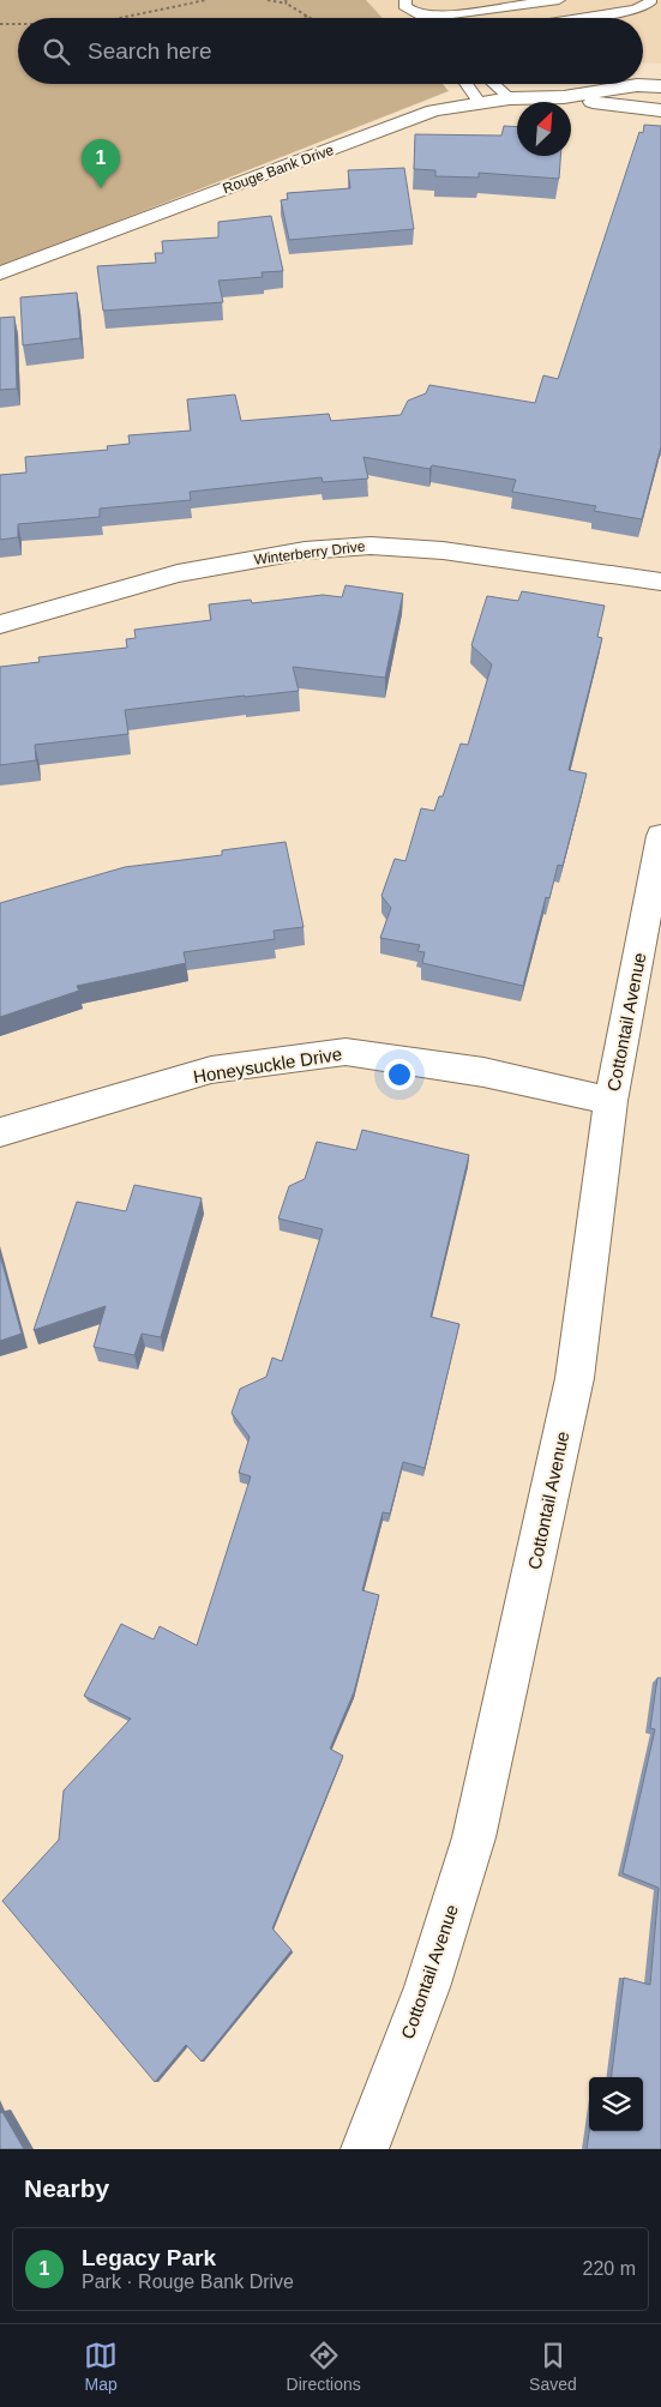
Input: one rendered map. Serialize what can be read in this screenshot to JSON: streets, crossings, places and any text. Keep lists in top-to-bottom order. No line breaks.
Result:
{"streets":{"street":["Rouge Bank Drive","Winterberry Drive","Cottontail Avenue","Honeysuckle Drive"]},"crossings":[["Cottontail Avenue","Honeysuckle Drive"]],"north":"top right","page":{"search":"Search here","pins":"1","heading":"Nearby","list":[{"mark":"1","name":"Legacy Park","note":"Park · Rouge Bank Drive","value":"220 m"}],"nav":["Map","Directions","Saved"]}}
